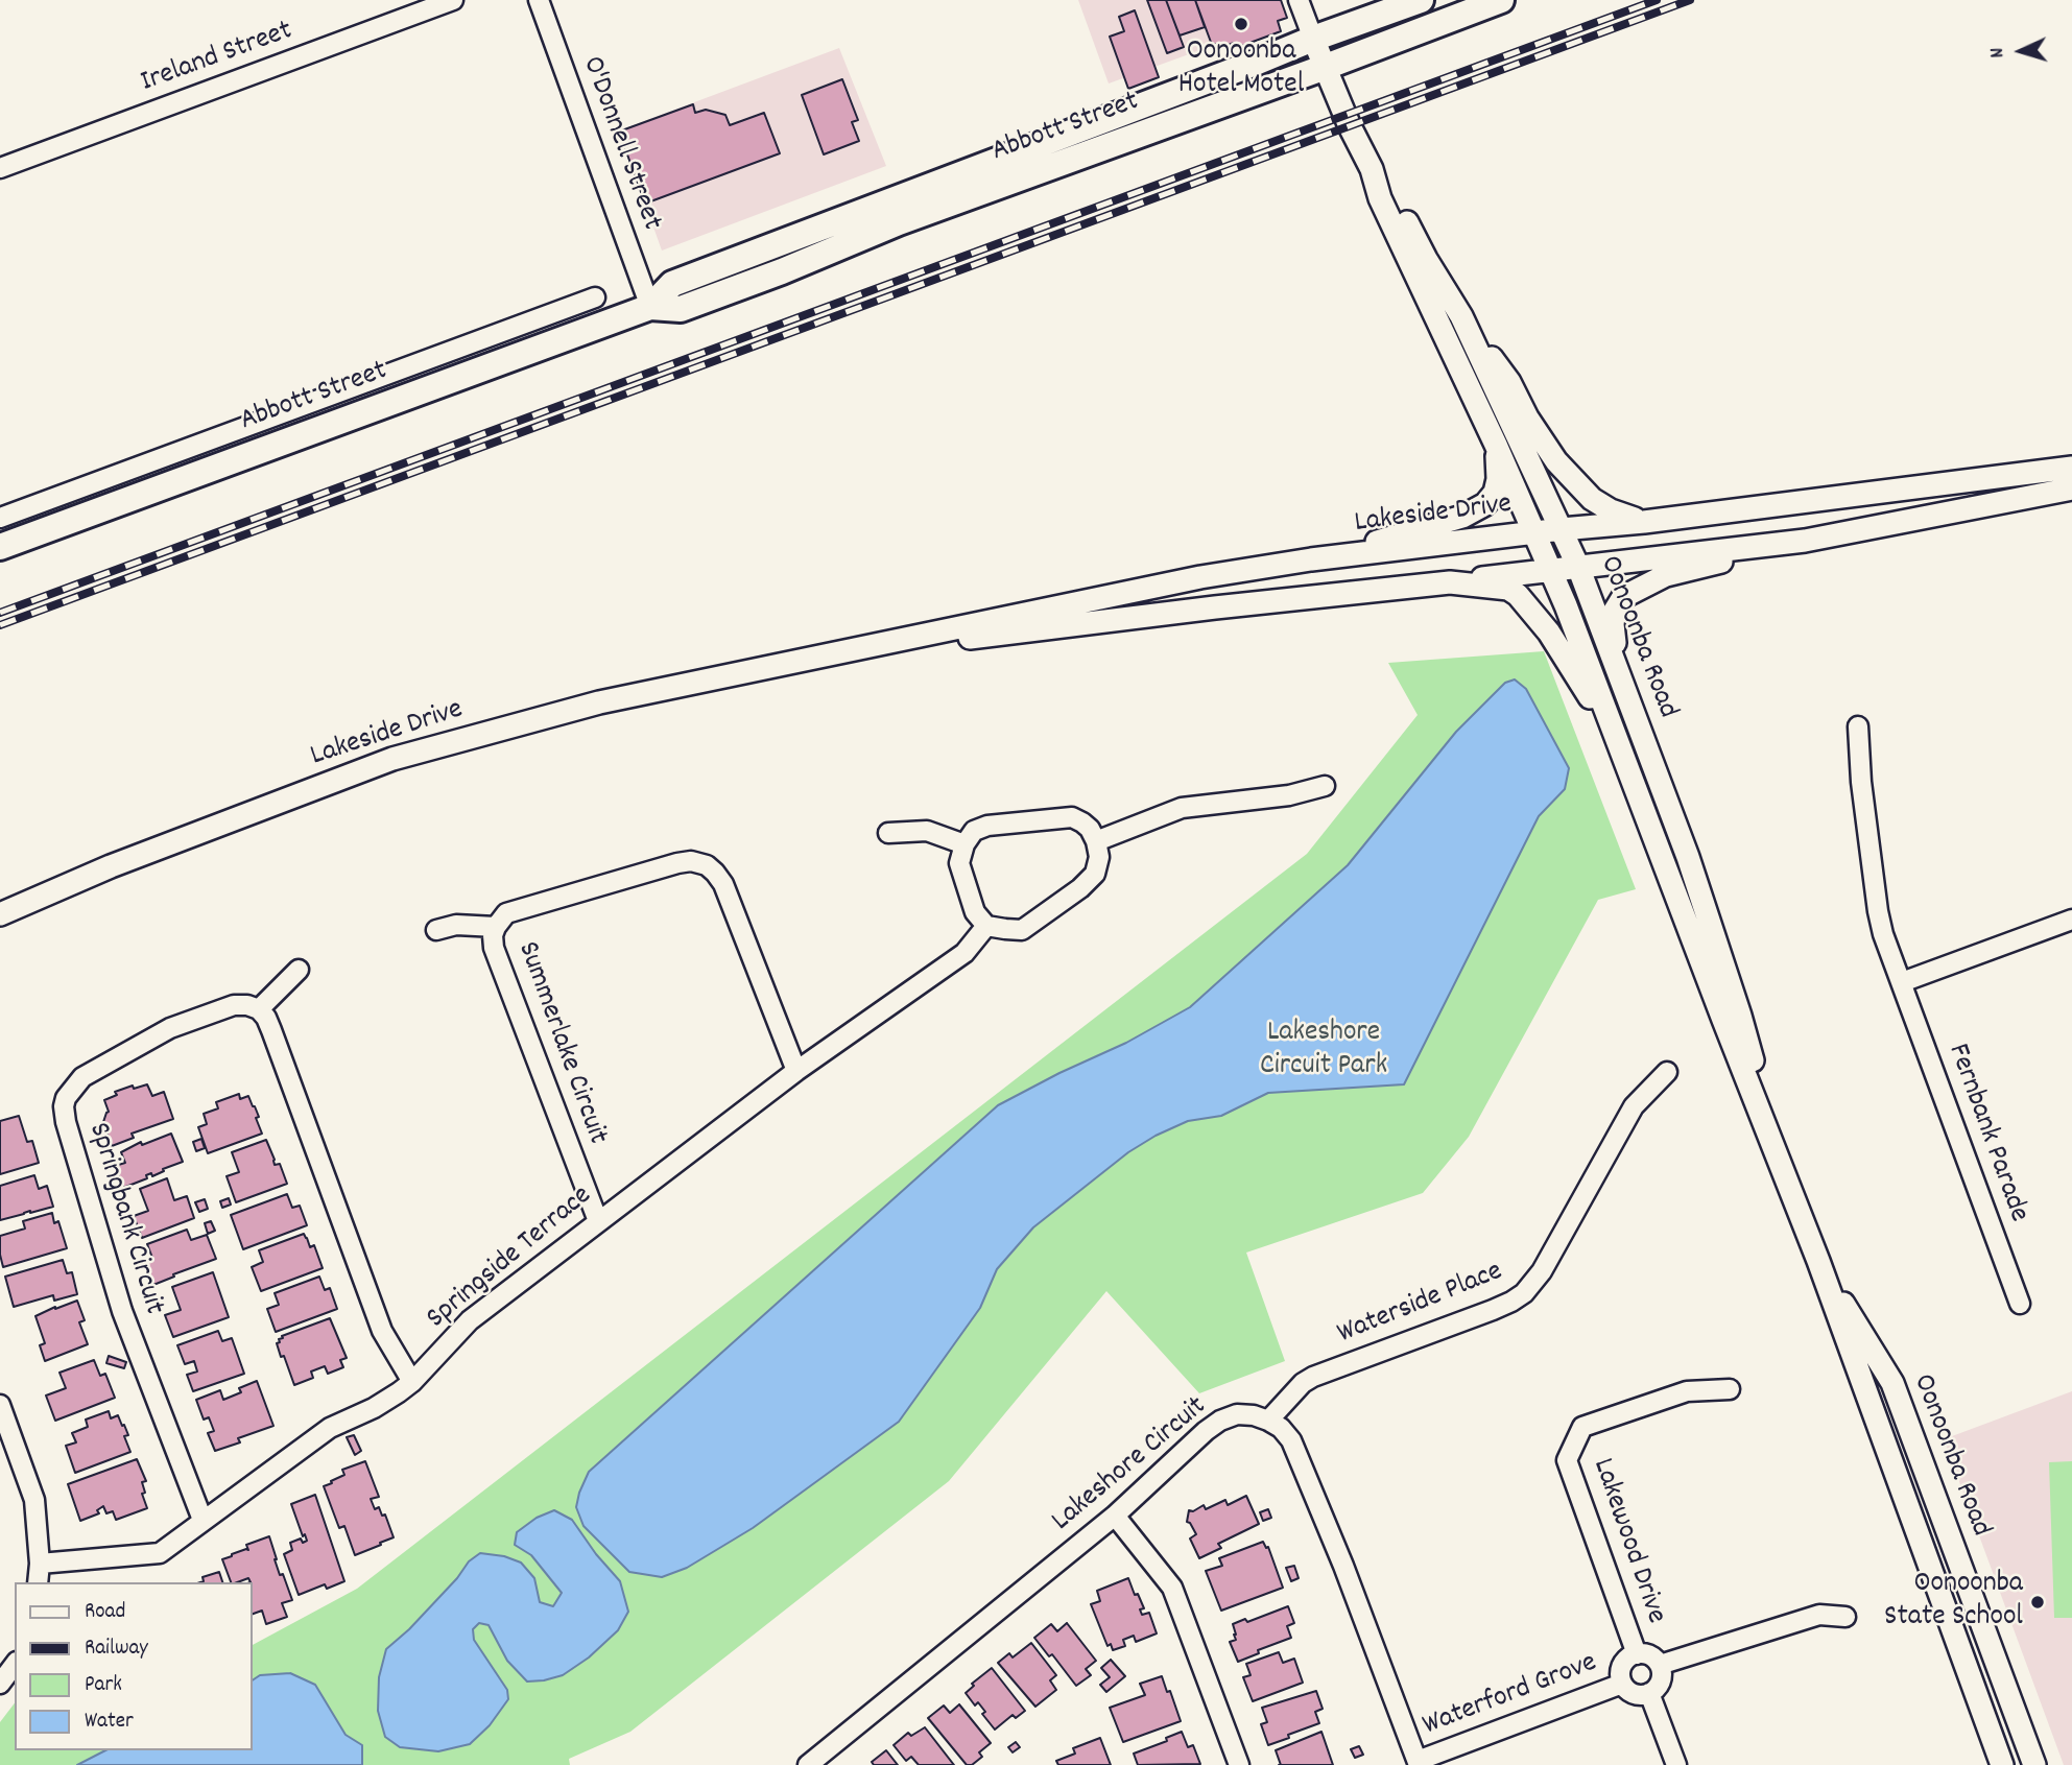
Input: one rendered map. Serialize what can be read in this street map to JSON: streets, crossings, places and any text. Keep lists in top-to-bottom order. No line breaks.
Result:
{"streets":{"main road":["Abbott Street"],"street":["Ireland Street","O'Donnell Street","Lakeside Drive","Oonoonba Road","Summerlake Circuit","Fernbank Parade","Springbank Circuit","Springside Terrace","Waterside Place","Lakeshore Circuit","Lakewood Drive","Waterford Grove"]},"crossings":[["Abbott Street","O'Donnell Street"],["Abbott Street","Oonoonba Road"],["Lakeside Drive","Oonoonba Road"],["Summerlake Circuit","Springside Terrace"],["Springbank Circuit","Springside Terrace"],["Waterside Place","Lakeshore Circuit"],["Lakewood Drive","Waterford Grove"]],"parks":["Lakeshore Circuit Park"],"places":["Oonoonba Hotel Motel","Oonoonba State School"],"legend":["Road","Railway","Park","Water"],"north":"left"}
